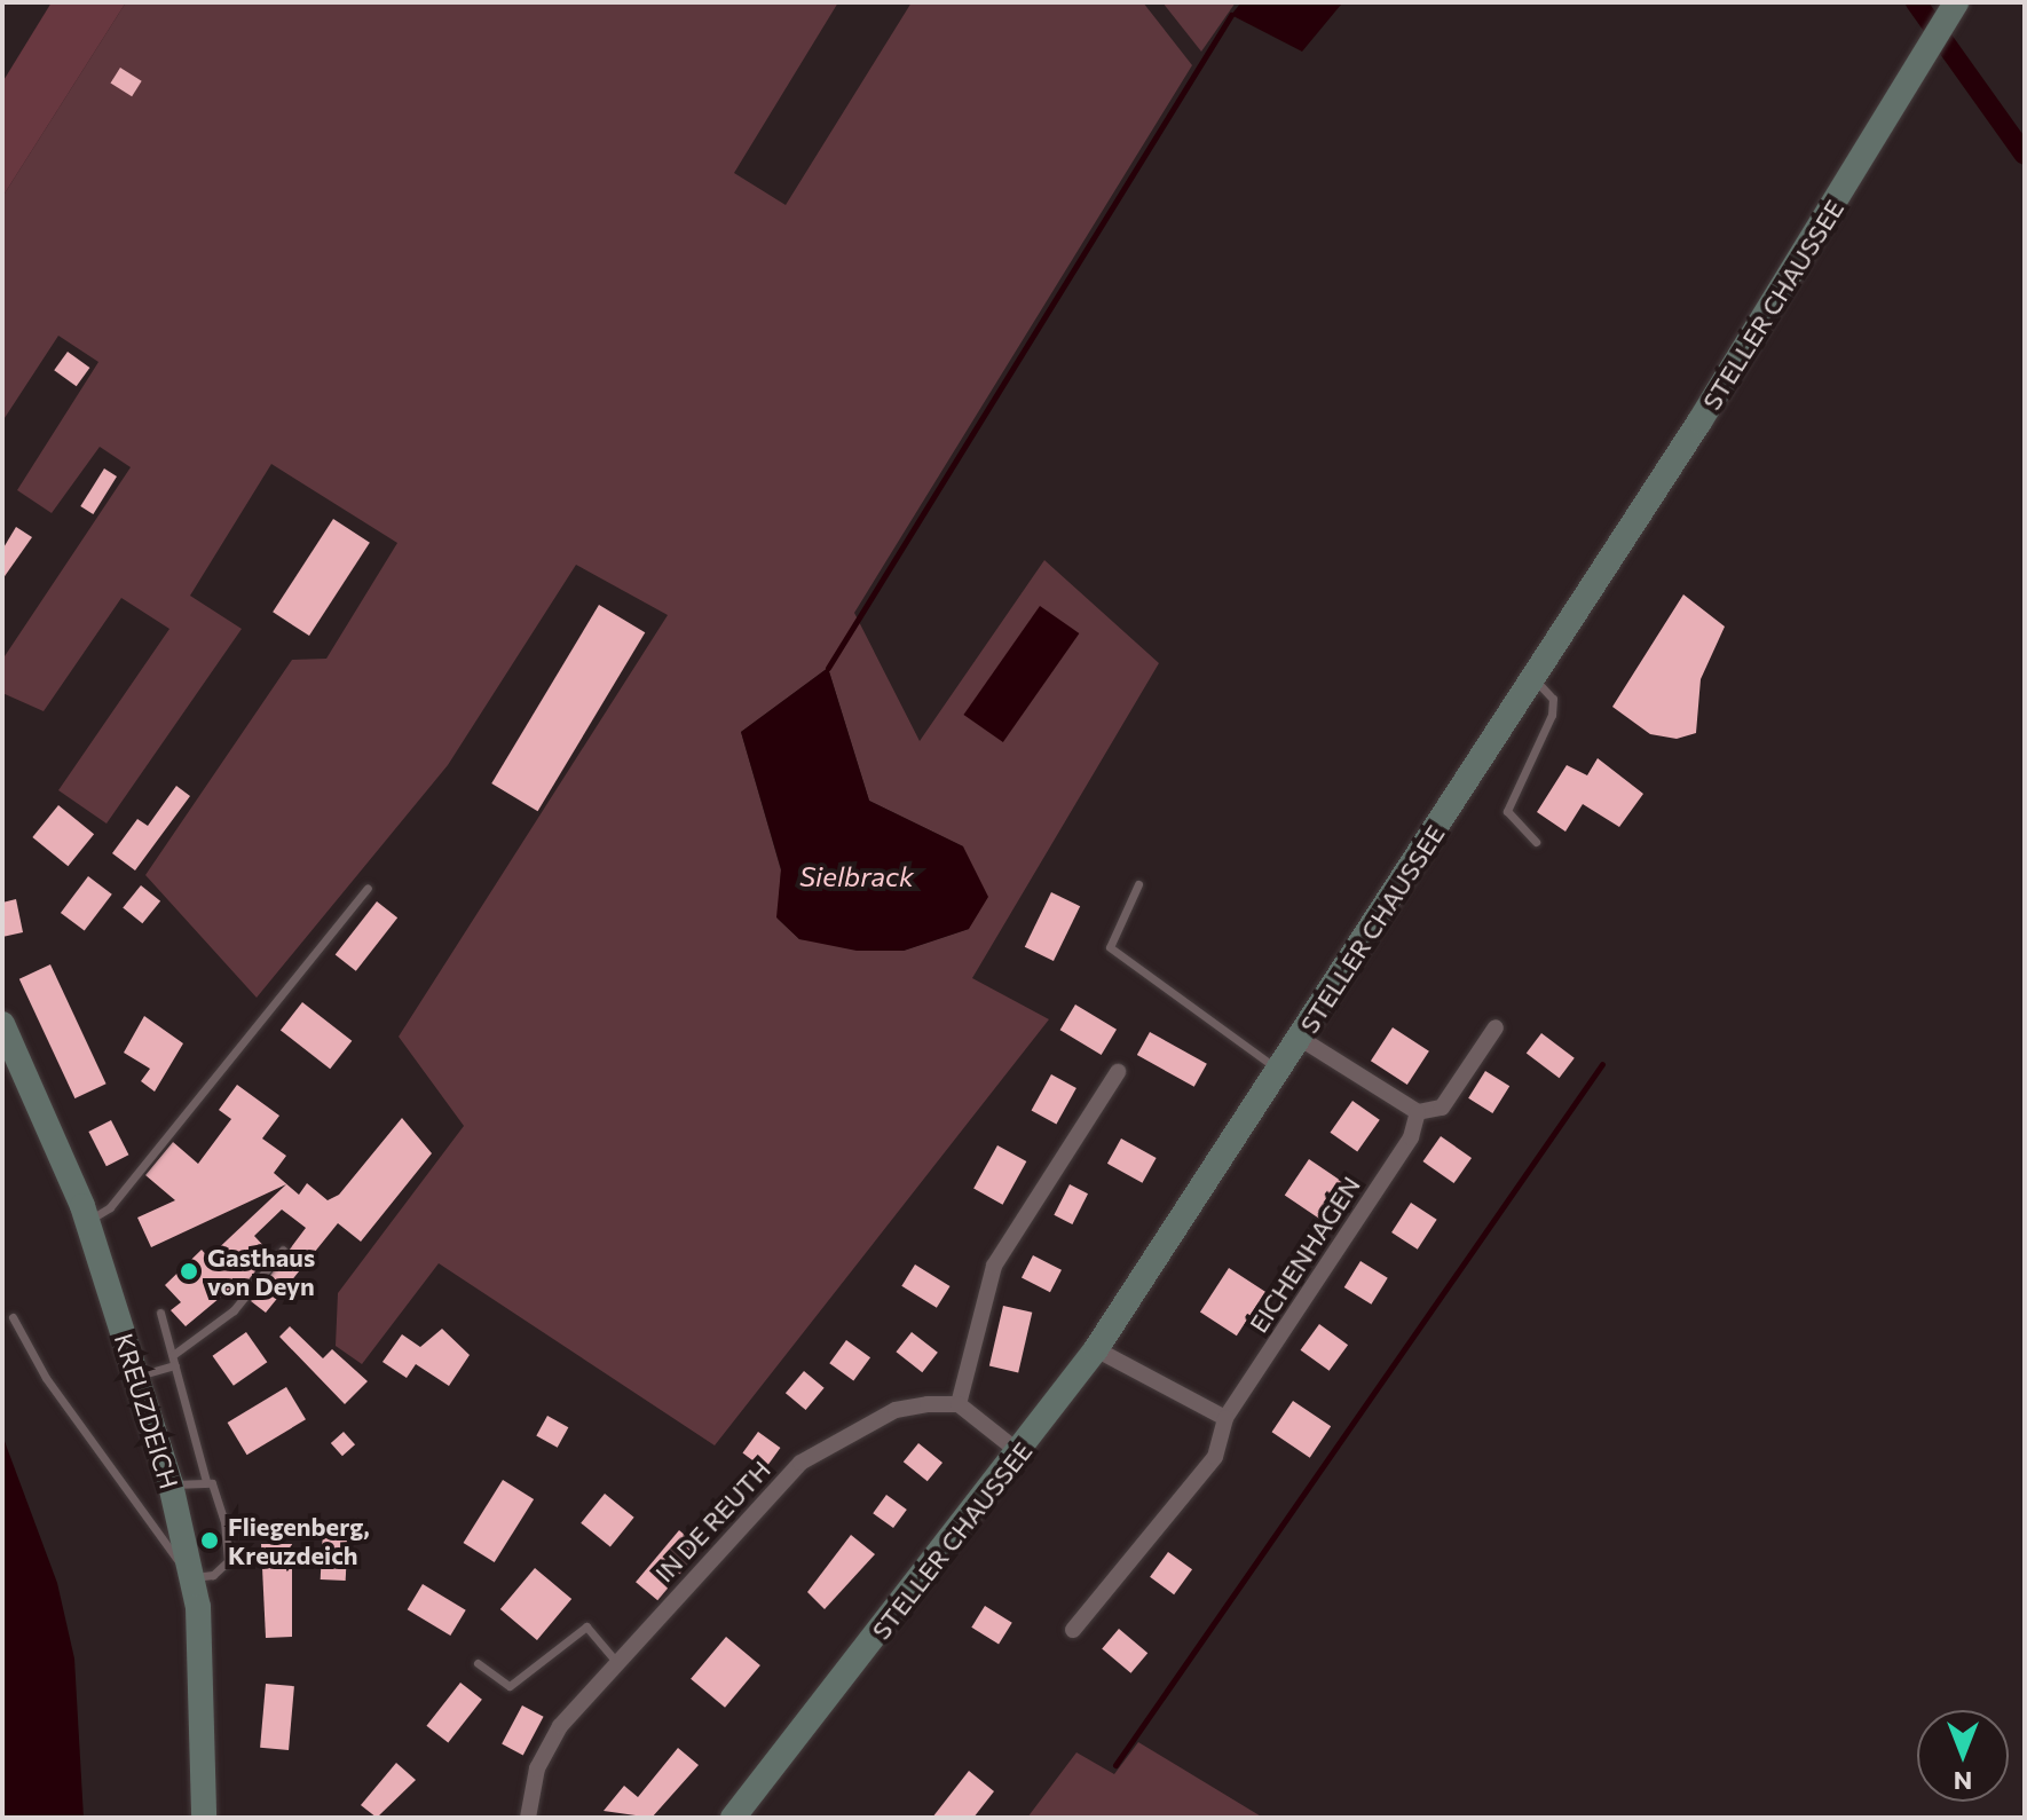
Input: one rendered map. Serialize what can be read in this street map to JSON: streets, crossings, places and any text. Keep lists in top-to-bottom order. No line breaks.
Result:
{"streets":{"street":["STELLER CHAUSSEE","EICHENHAGEN","KREUZDEICH","IN DE REUTH"]},"water":["Sielbrack"],"places":["Gasthaus von Deyn","Fliegenberg, Kreuzdeich"],"north":"bottom"}
